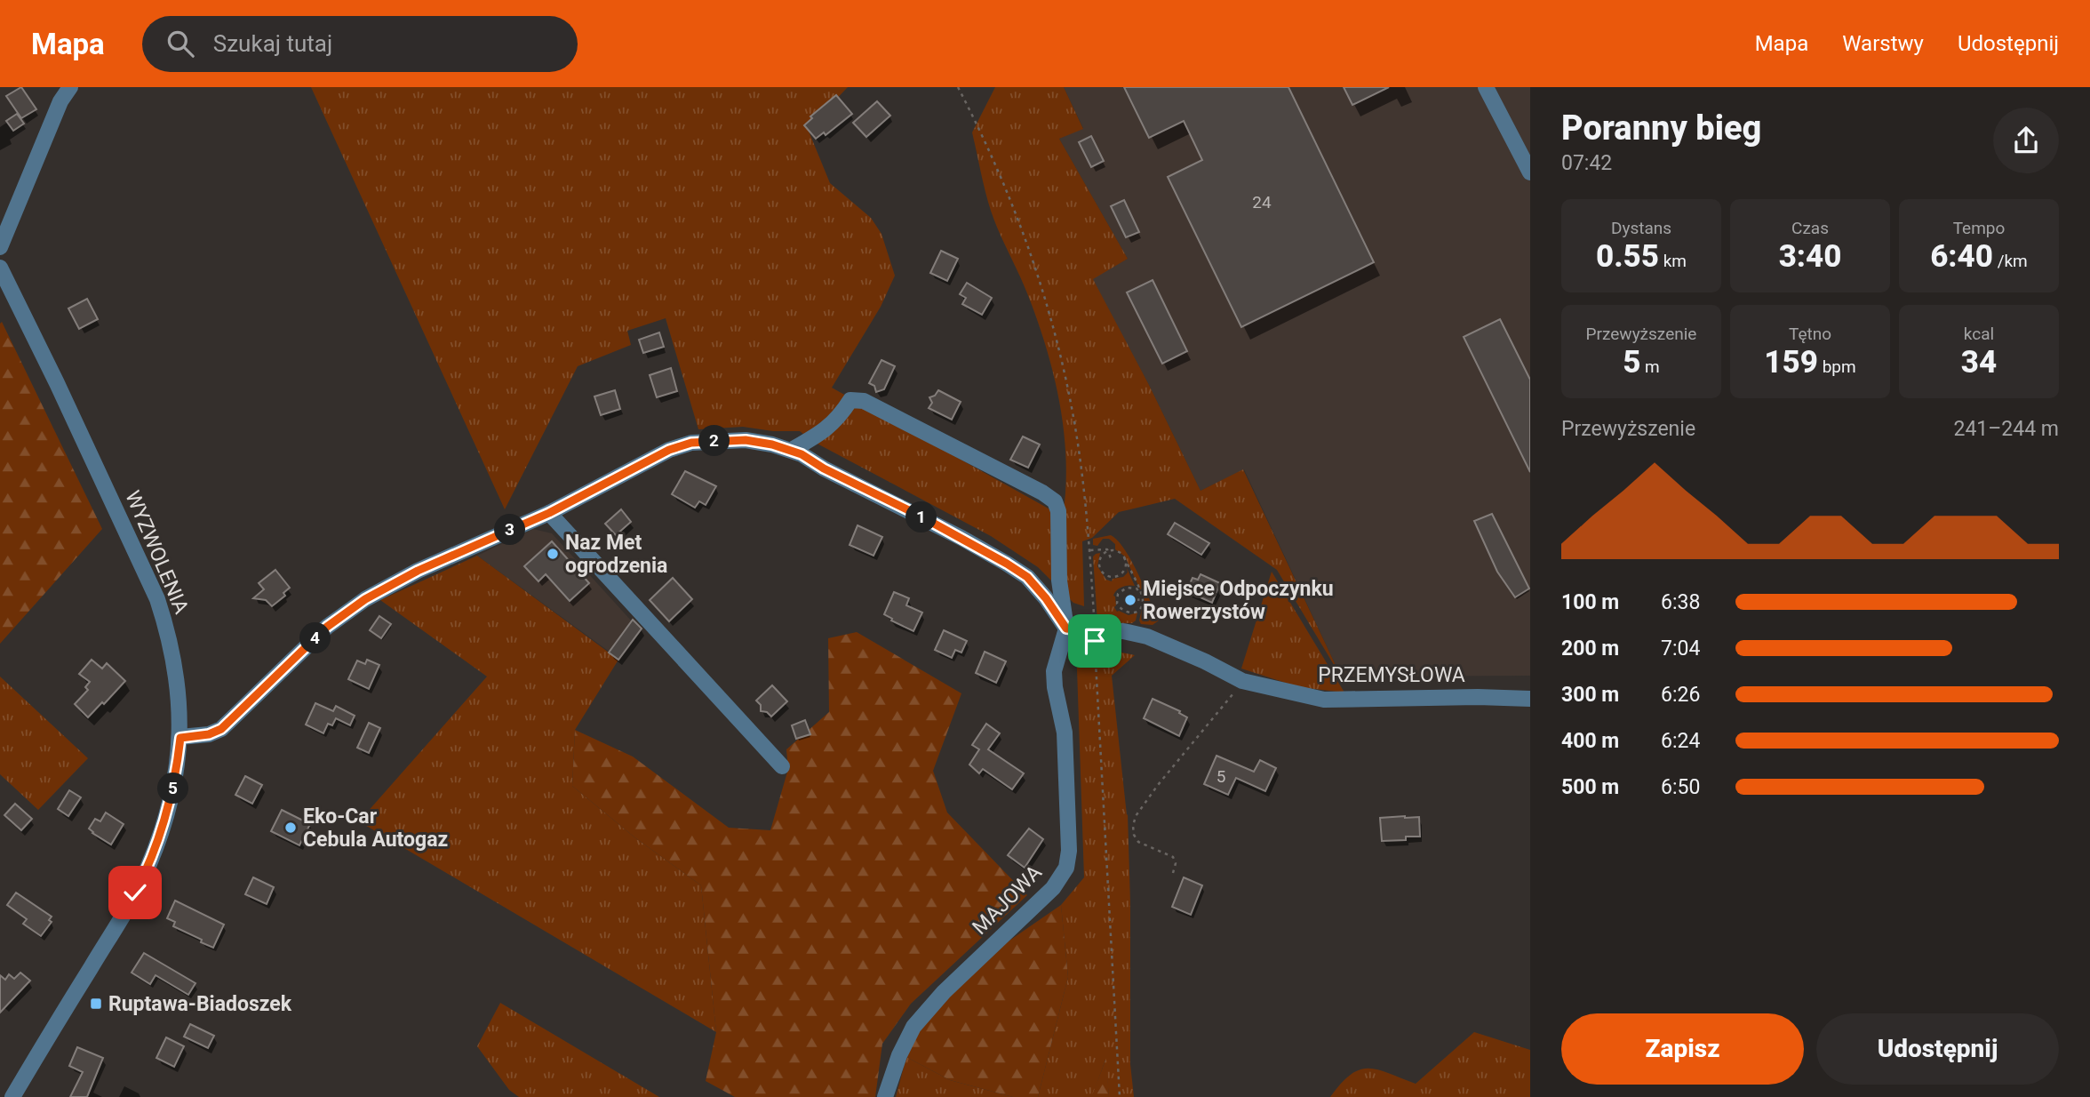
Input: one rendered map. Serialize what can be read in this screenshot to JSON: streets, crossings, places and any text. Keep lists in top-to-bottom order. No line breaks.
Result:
{"streets":{"street":["WYZWOLENIA","PRZEMYSŁOWA","MAJOWA"]},"crossings":[["PRZEMYSŁOWA","MAJOWA"]],"places":{"other":["Naz Met ogrodzenia","Miejsce Odpoczynku Rowerzystów","Eko-Car Cebula Autogaz"],"transit":["Ruptawa-Biadoszek"]},"house_numbers":["24","5"],"page":{"header":"Mapa","search":"Szukaj tutaj","nav":["Mapa","Warstwy","Udostępnij"],"heading":["Poranny bieg","07:42"],"stats":[["Dystans","0.55 km"],["Czas","3:40"],["Tempo","6:40 /km"],["Przewyższenie","5 m"],["Tętno","159 bpm"],["kcal","34"]],"chart":["Przewyższenie","241–244 m"],"pins":["2","1","3","4","5"],"list":[{"name":"100 m","note":"6:38"},{"name":"200 m","note":"7:04"},{"name":"300 m","note":"6:26"},{"name":"400 m","note":"6:24"},{"name":"500 m","note":"6:50"}],"buttons":["Zapisz","Udostępnij"]}}
